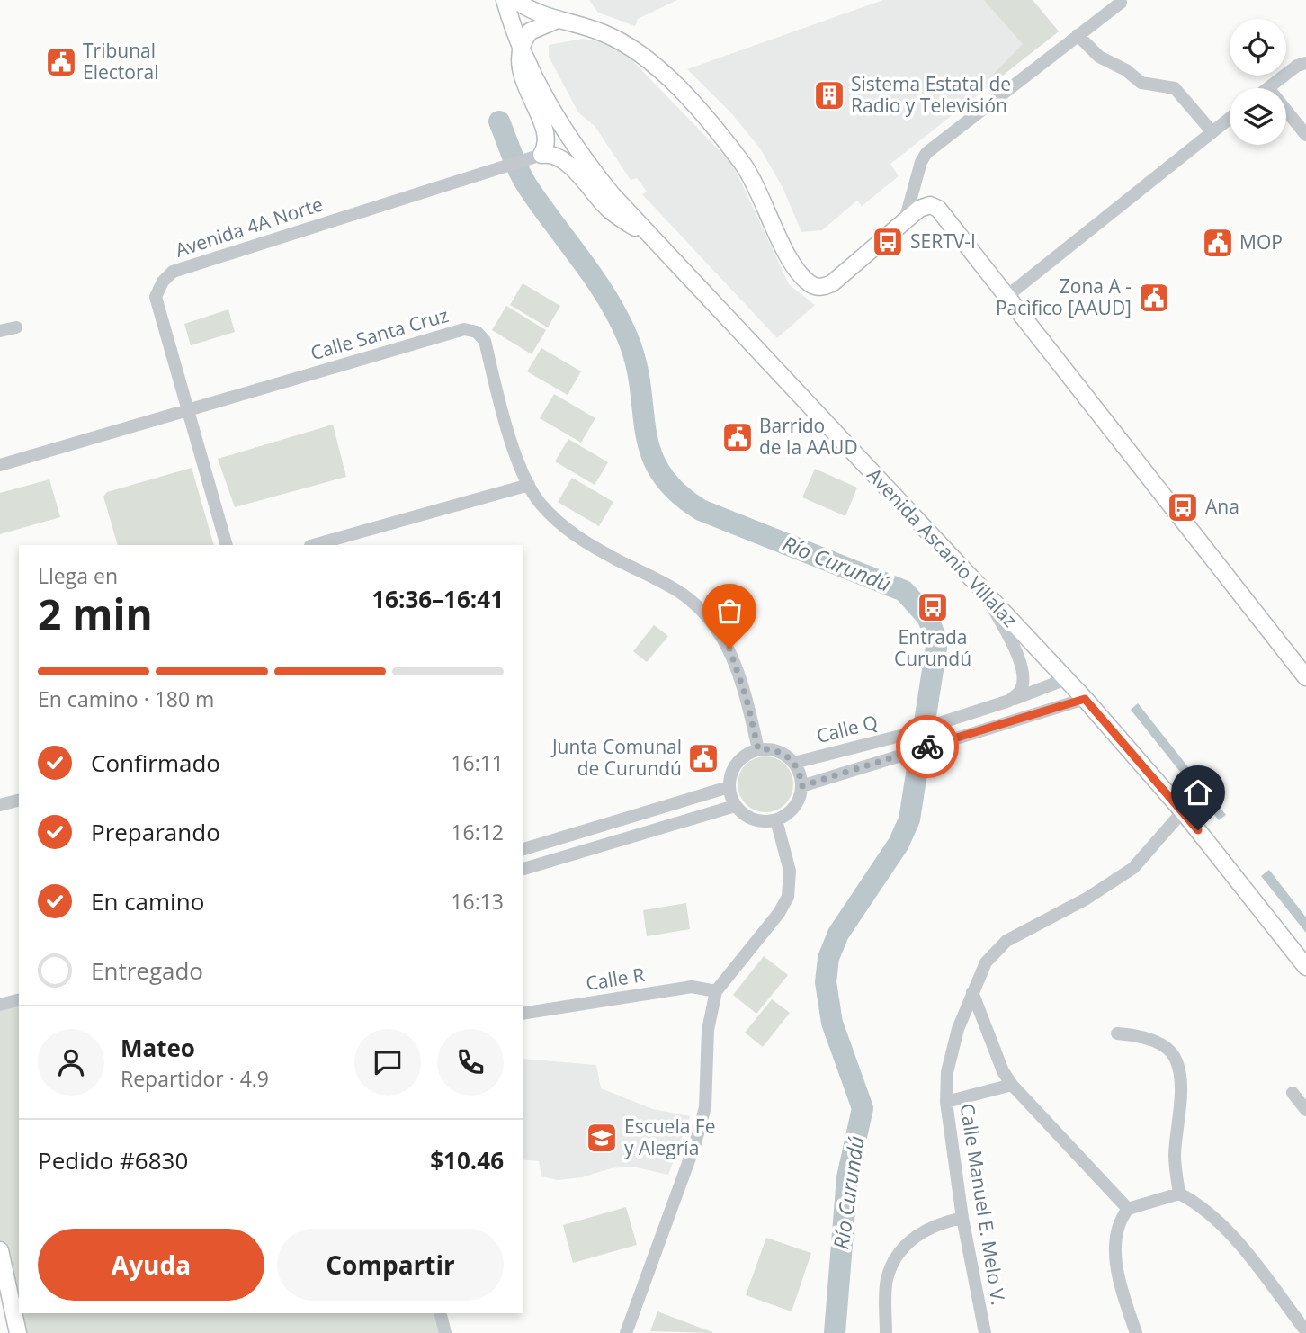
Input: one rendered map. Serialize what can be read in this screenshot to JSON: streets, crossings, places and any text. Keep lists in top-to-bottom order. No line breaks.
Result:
{"streets":{"main road":["Avenida Ascanio Villalaz"],"street":["Avenida 4A Norte","Calle Santa Cruz","Calle Q","Calle R","Calle Manuel E. Melo V."]},"crossings":[["Avenida 4A Norte","Calle Santa Cruz"],["Calle Santa Cruz","Calle Q"],["Avenida Ascanio Villalaz","Calle Q"],["Avenida Ascanio Villalaz","Calle Manuel E. Melo V."]],"water":["Río Curundú"],"places":{"public building":["Tribunal Electoral","MOP","Zona A - Pacìfico [AAUD]","Barrido de la AAUD","Junta Comunal de Curundú"],"building":["Sistema Estatal de Radio y Televisión"],"bus stop":["SERTV-I","Ana","Entrada Curundú"],"school or university":["Escuela Fe y Alegría"]},"page":{"heading":["2 min","Llega en","16:36–16:41"],"panel":["Mateo","Repartidor · 4.9","Pedido #6830","$10.46"],"bar":"En camino · 180 m","list":[["Confirmado","16:11"],["Preparando","16:12"],["En camino","16:13"],"Entregado"],"buttons":["Ayuda","Compartir"]}}
